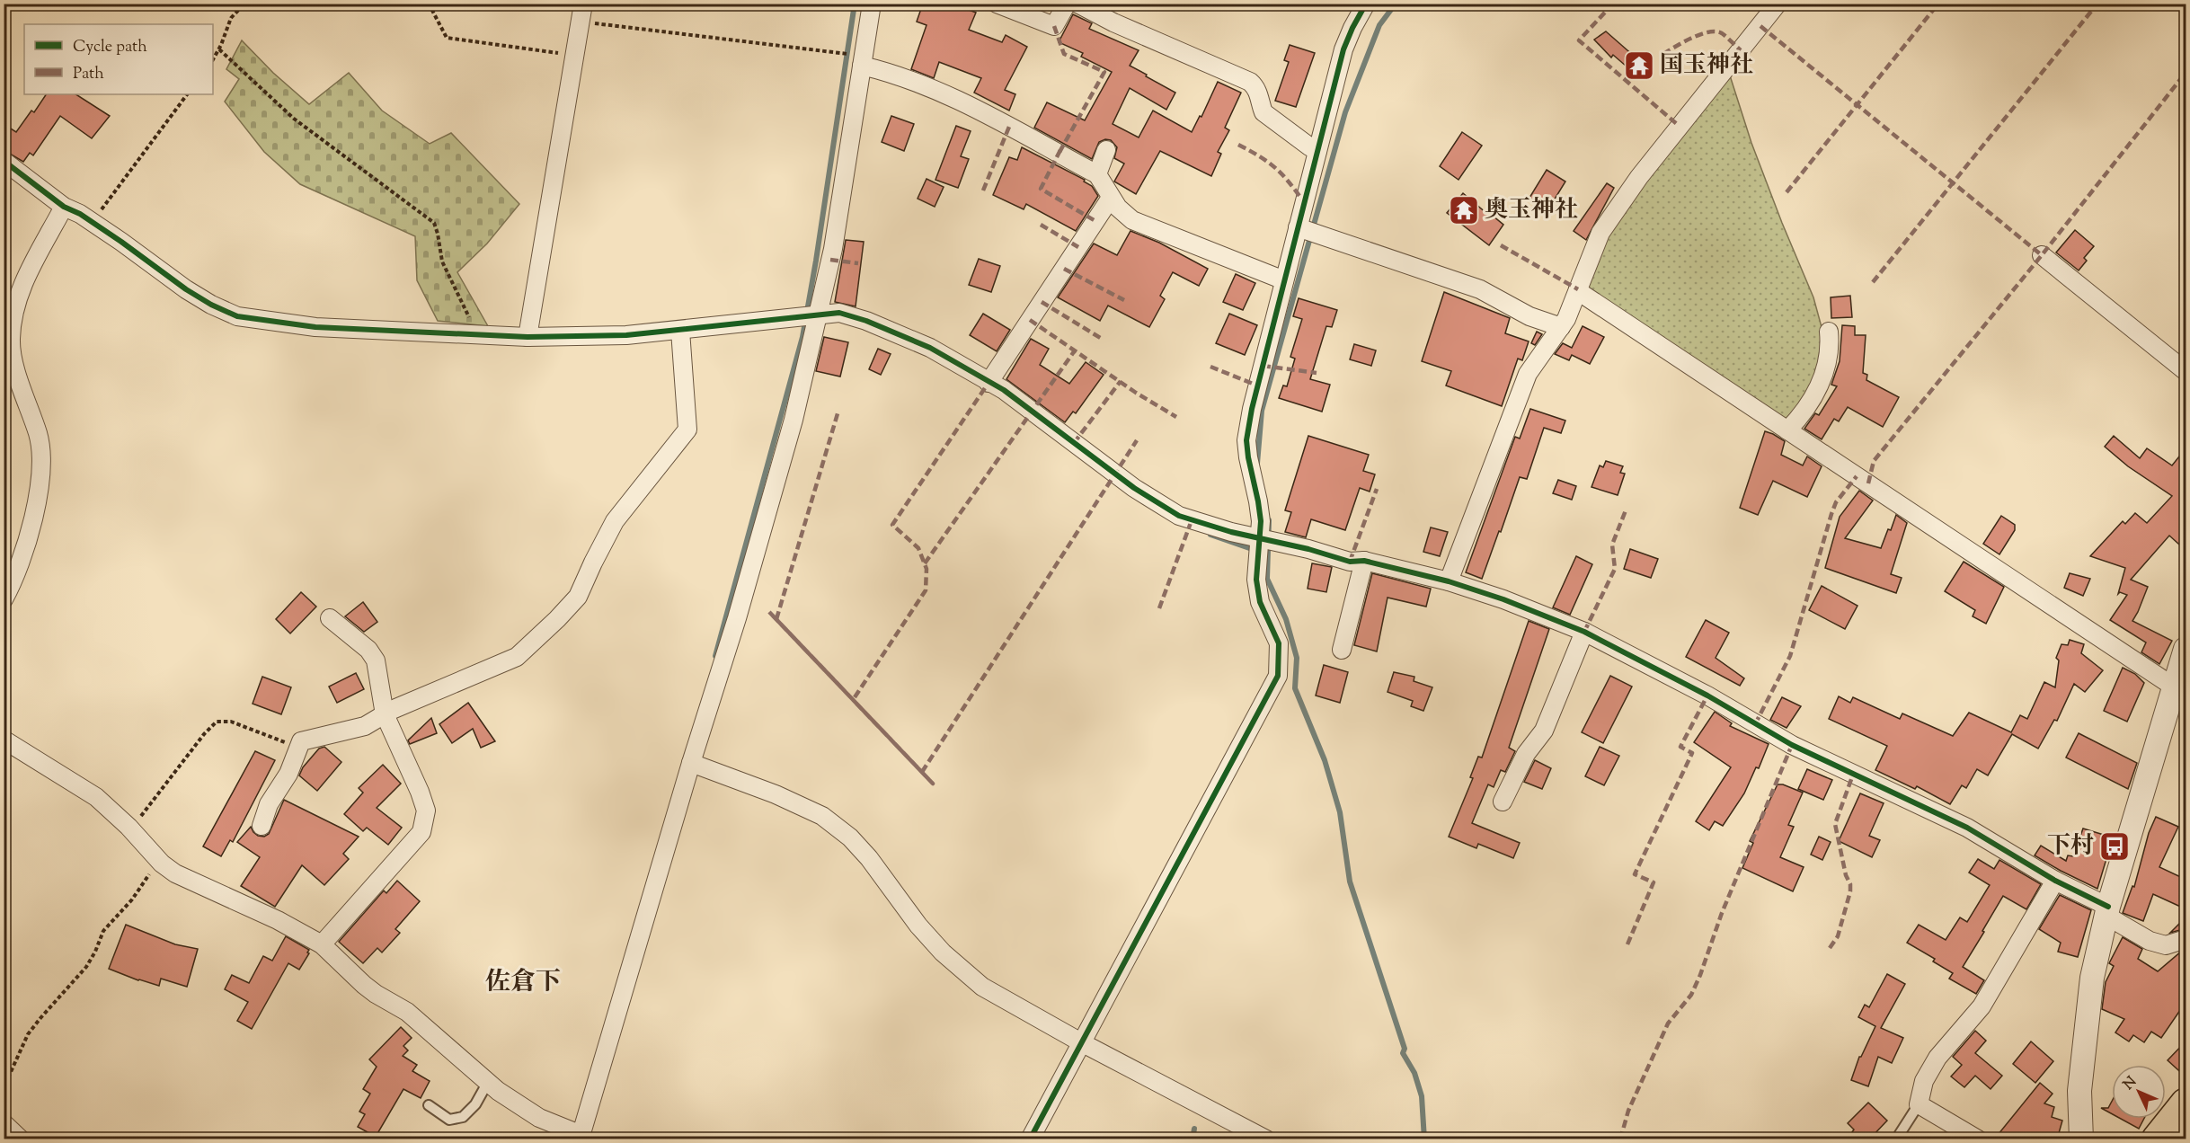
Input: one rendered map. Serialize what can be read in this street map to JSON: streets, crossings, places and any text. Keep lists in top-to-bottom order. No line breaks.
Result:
{"districts":["佐倉下"],"places":{"temple":["国玉神社","奥玉神社"],"bus stop":["下村"]},"legend":["Cycle path","Path"],"north":"top left"}
